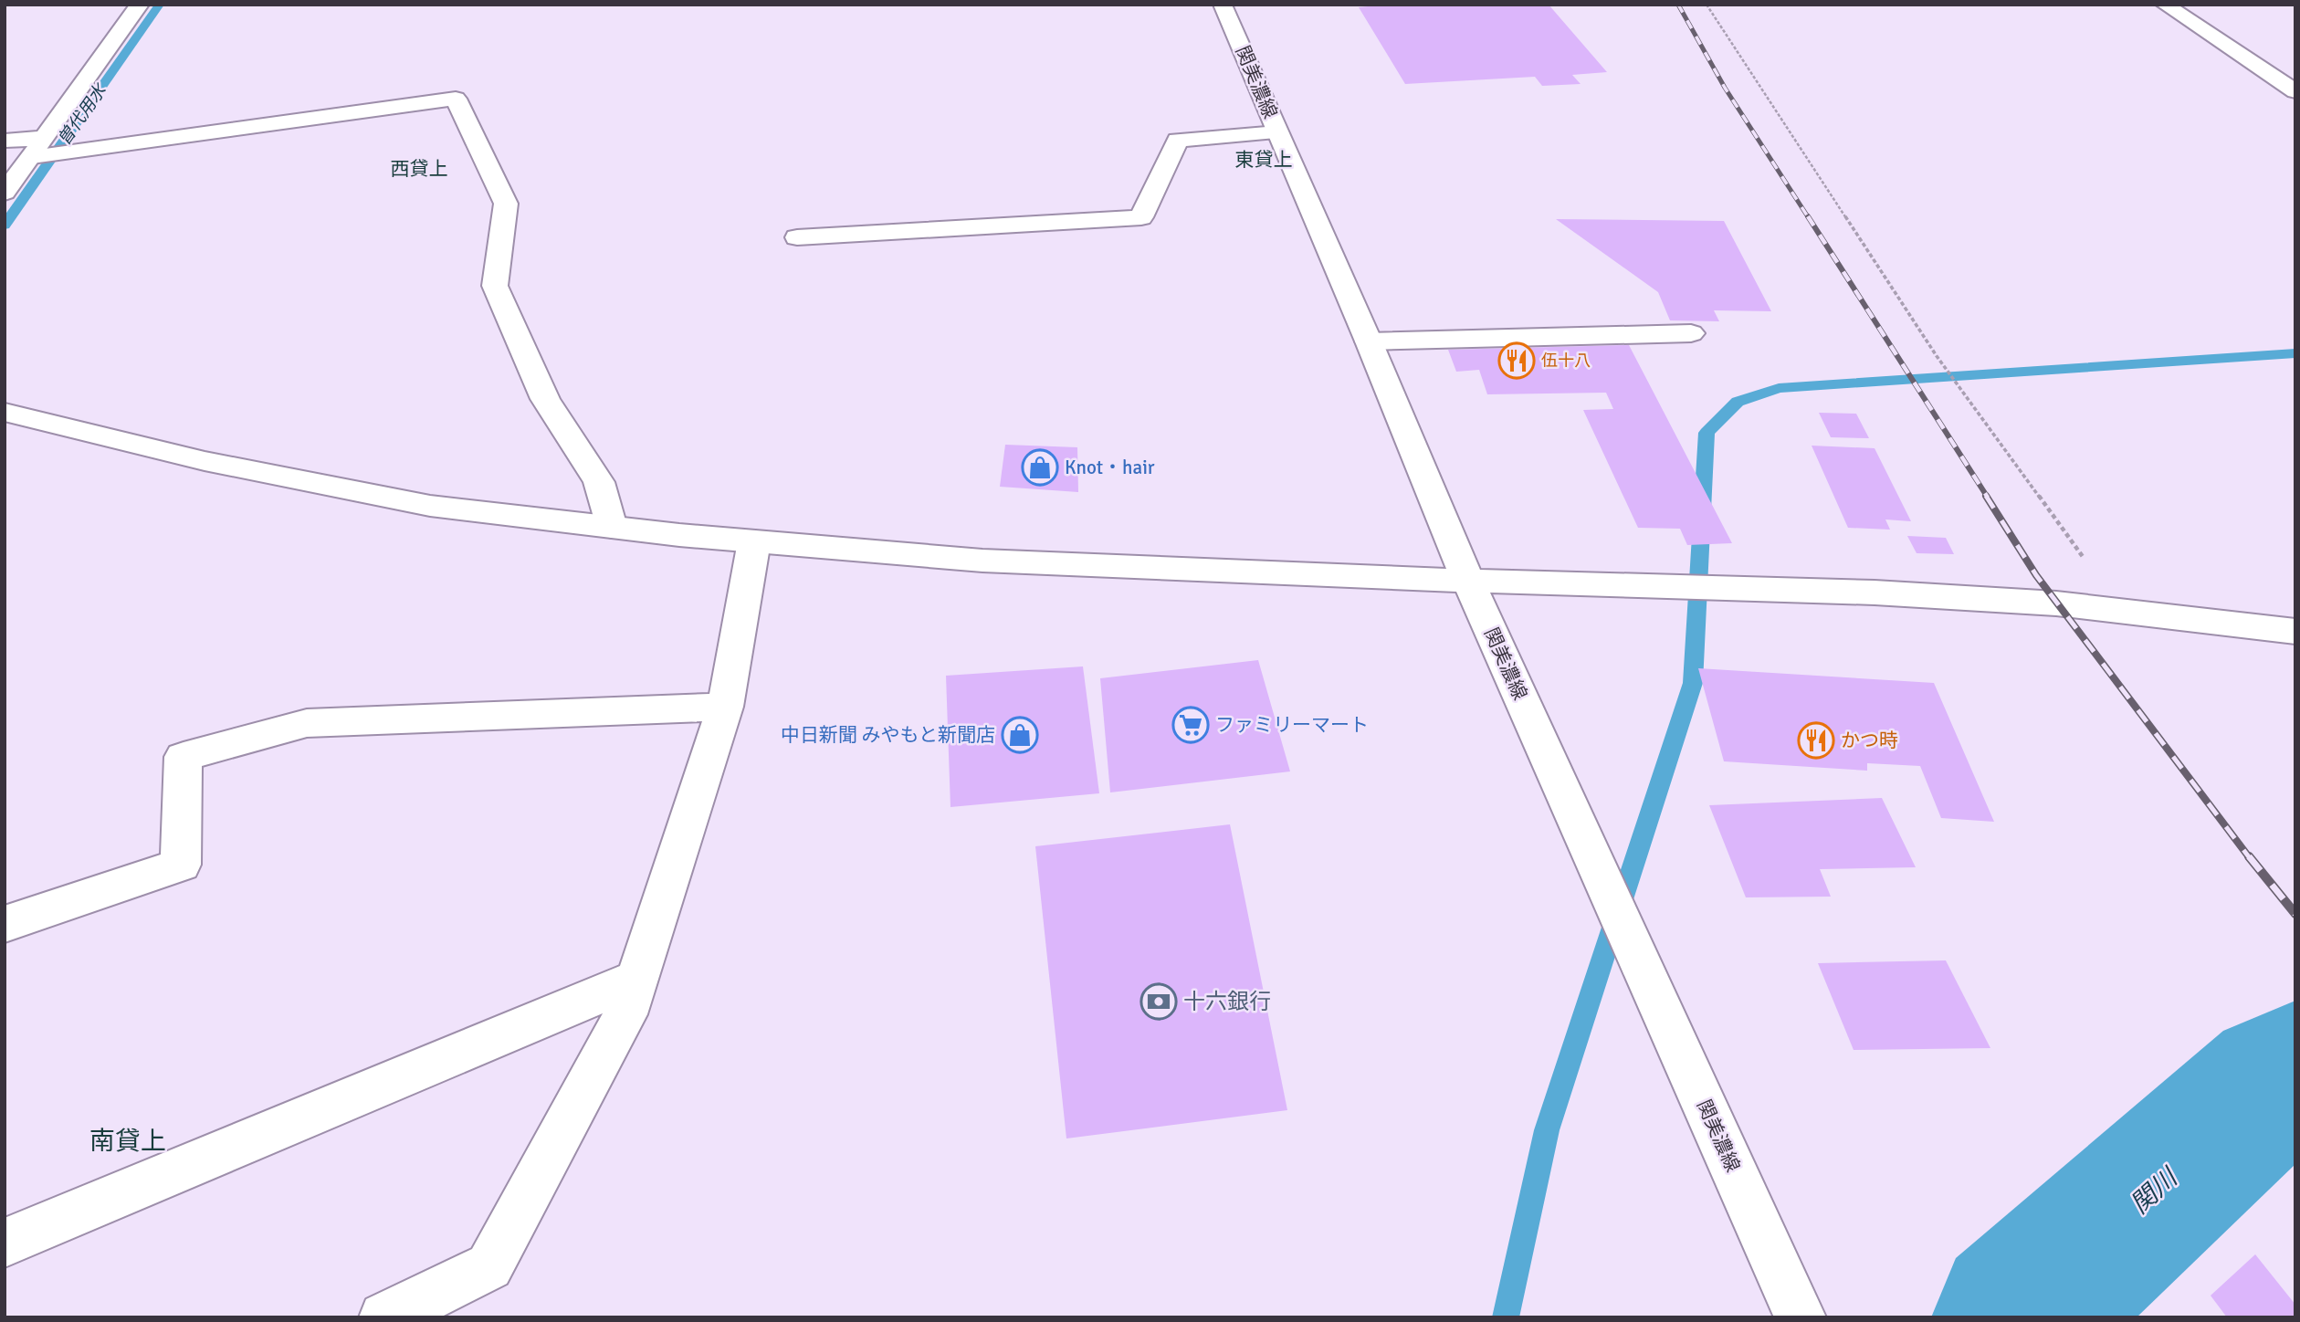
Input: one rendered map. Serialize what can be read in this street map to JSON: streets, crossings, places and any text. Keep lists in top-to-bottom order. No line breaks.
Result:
{"streets":{"street":["関美濃線"]},"districts":["東貸上","西貸上","南貸上"],"water":["曽代用水","関川"],"places":{"restaurant":["伍十八","かつ時"],"shop":["Knot・hair","中日新聞 みやもと新聞店"],"supermarket":["ファミリーマート"],"bank":["十六銀行"]}}
